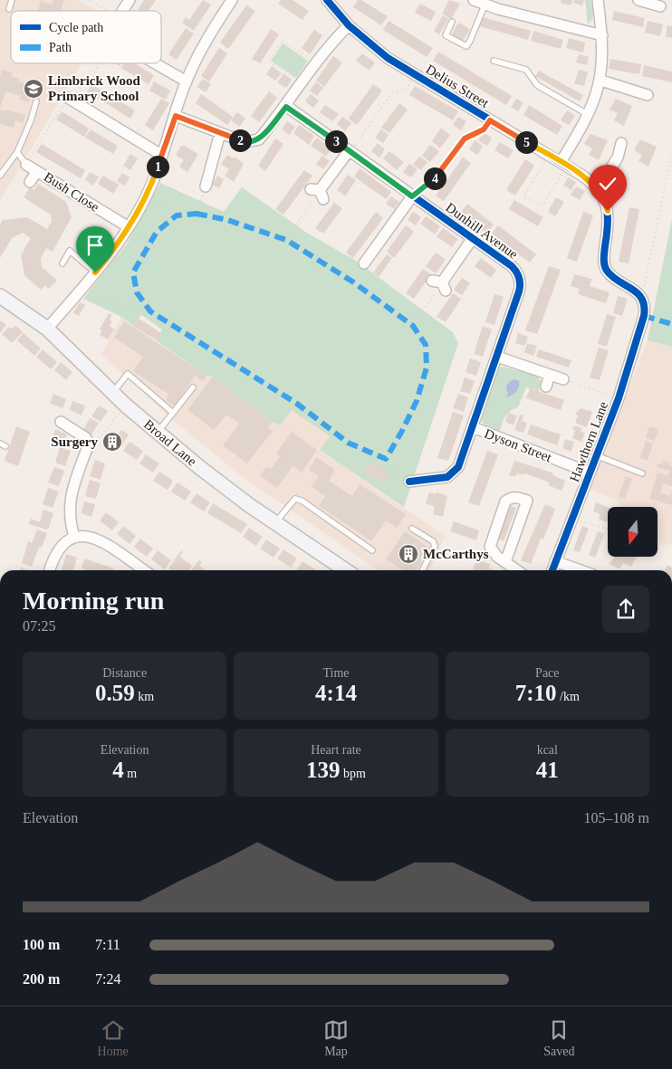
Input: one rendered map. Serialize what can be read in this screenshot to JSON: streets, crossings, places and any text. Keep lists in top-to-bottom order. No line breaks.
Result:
{"streets":{"street":["Delius Street","Bush Close","Dunhill Avenue","Hawthorn Lane","Broad Lane","Dyson Street"]},"crossings":[["Dunhill Avenue","Dyson Street"],["Hawthorn Lane","Dyson Street"]],"places":{"school or university":["Limbrick Wood Primary School"],"building":["Surgery","McCarthys"]},"legend":["Cycle path","Path"],"north":"bottom","page":{"pins":["2","3","5","1","4"],"heading":["Morning run","07:25"],"stats":[["Distance","0.59 km"],["Time","4:14"],["Pace","7:10 /km"],["Elevation","4 m"],["Heart rate","139 bpm"],["kcal","41"]],"chart":["Elevation","105–108 m"],"list":[{"name":"100 m","note":"7:11"},{"name":"200 m","note":"7:24"}],"tabs":["Home","Map","Saved"]}}
